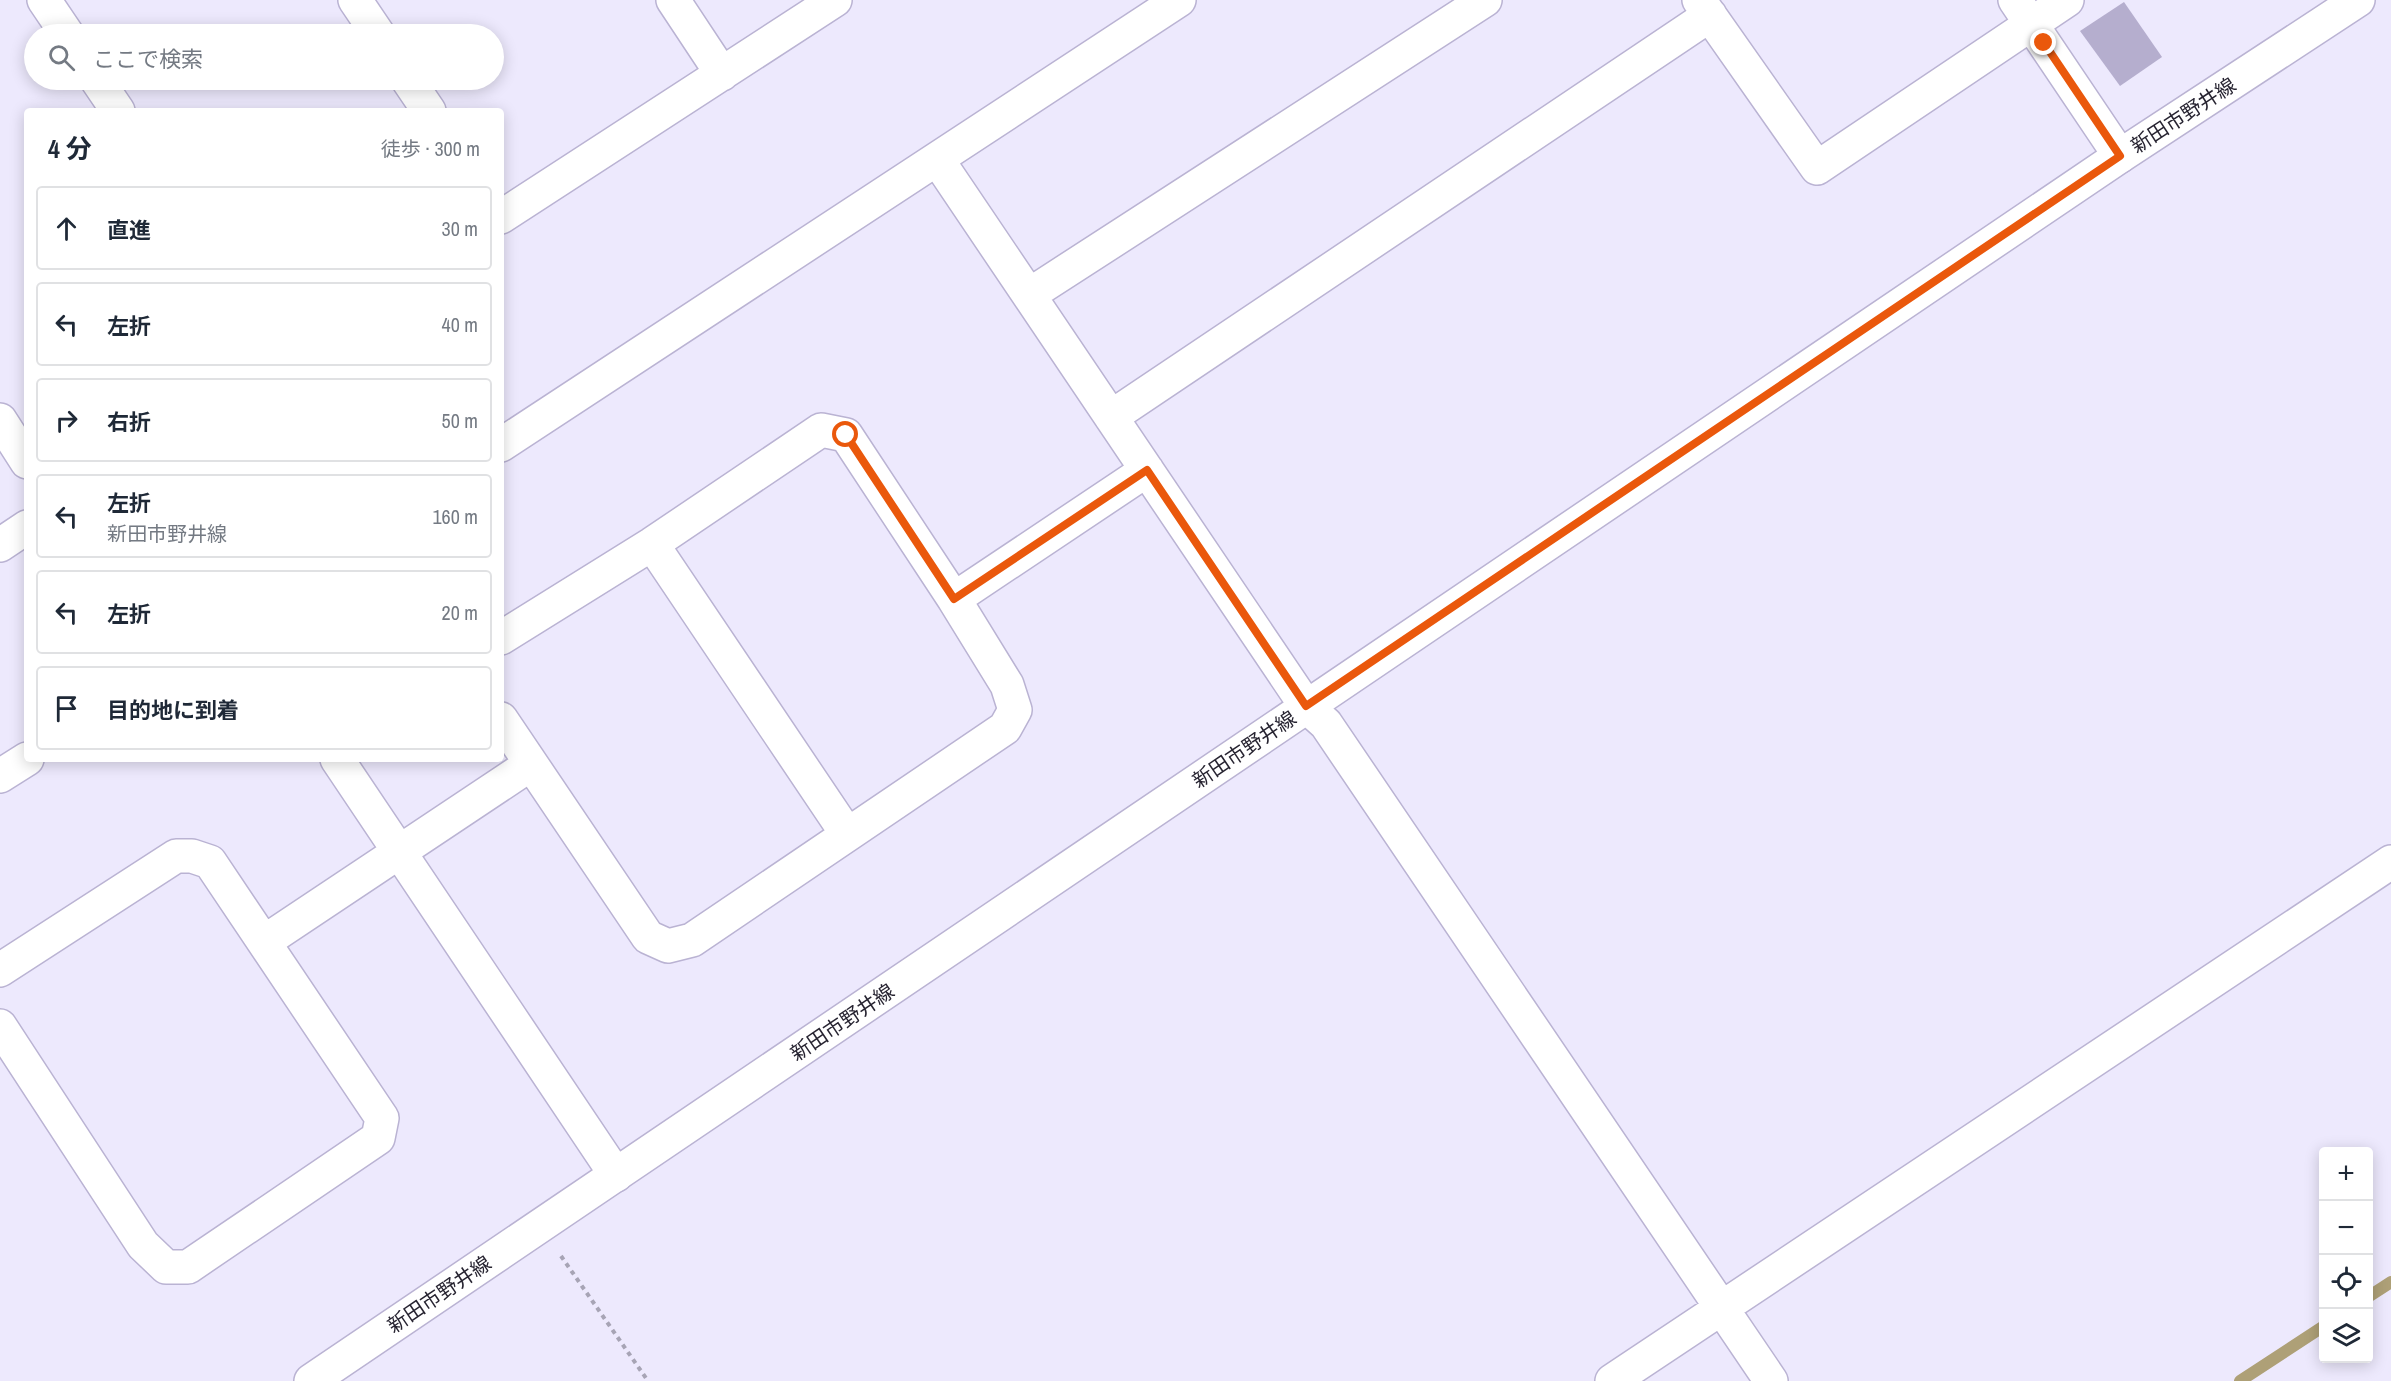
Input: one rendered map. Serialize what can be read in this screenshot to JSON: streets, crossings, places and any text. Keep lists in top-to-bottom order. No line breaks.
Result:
{"streets":{"street":["新田市野井線"]},"page":{"search":"ここで検索","heading":["4 分","徒歩 · 300 m"],"list":[["直進","30 m"],["左折","40 m"],["右折","50 m"],["左折","新田市野井線","160 m"],["左折","20 m"],"目的地に到着"],"map_buttons":["+","−"]}}
